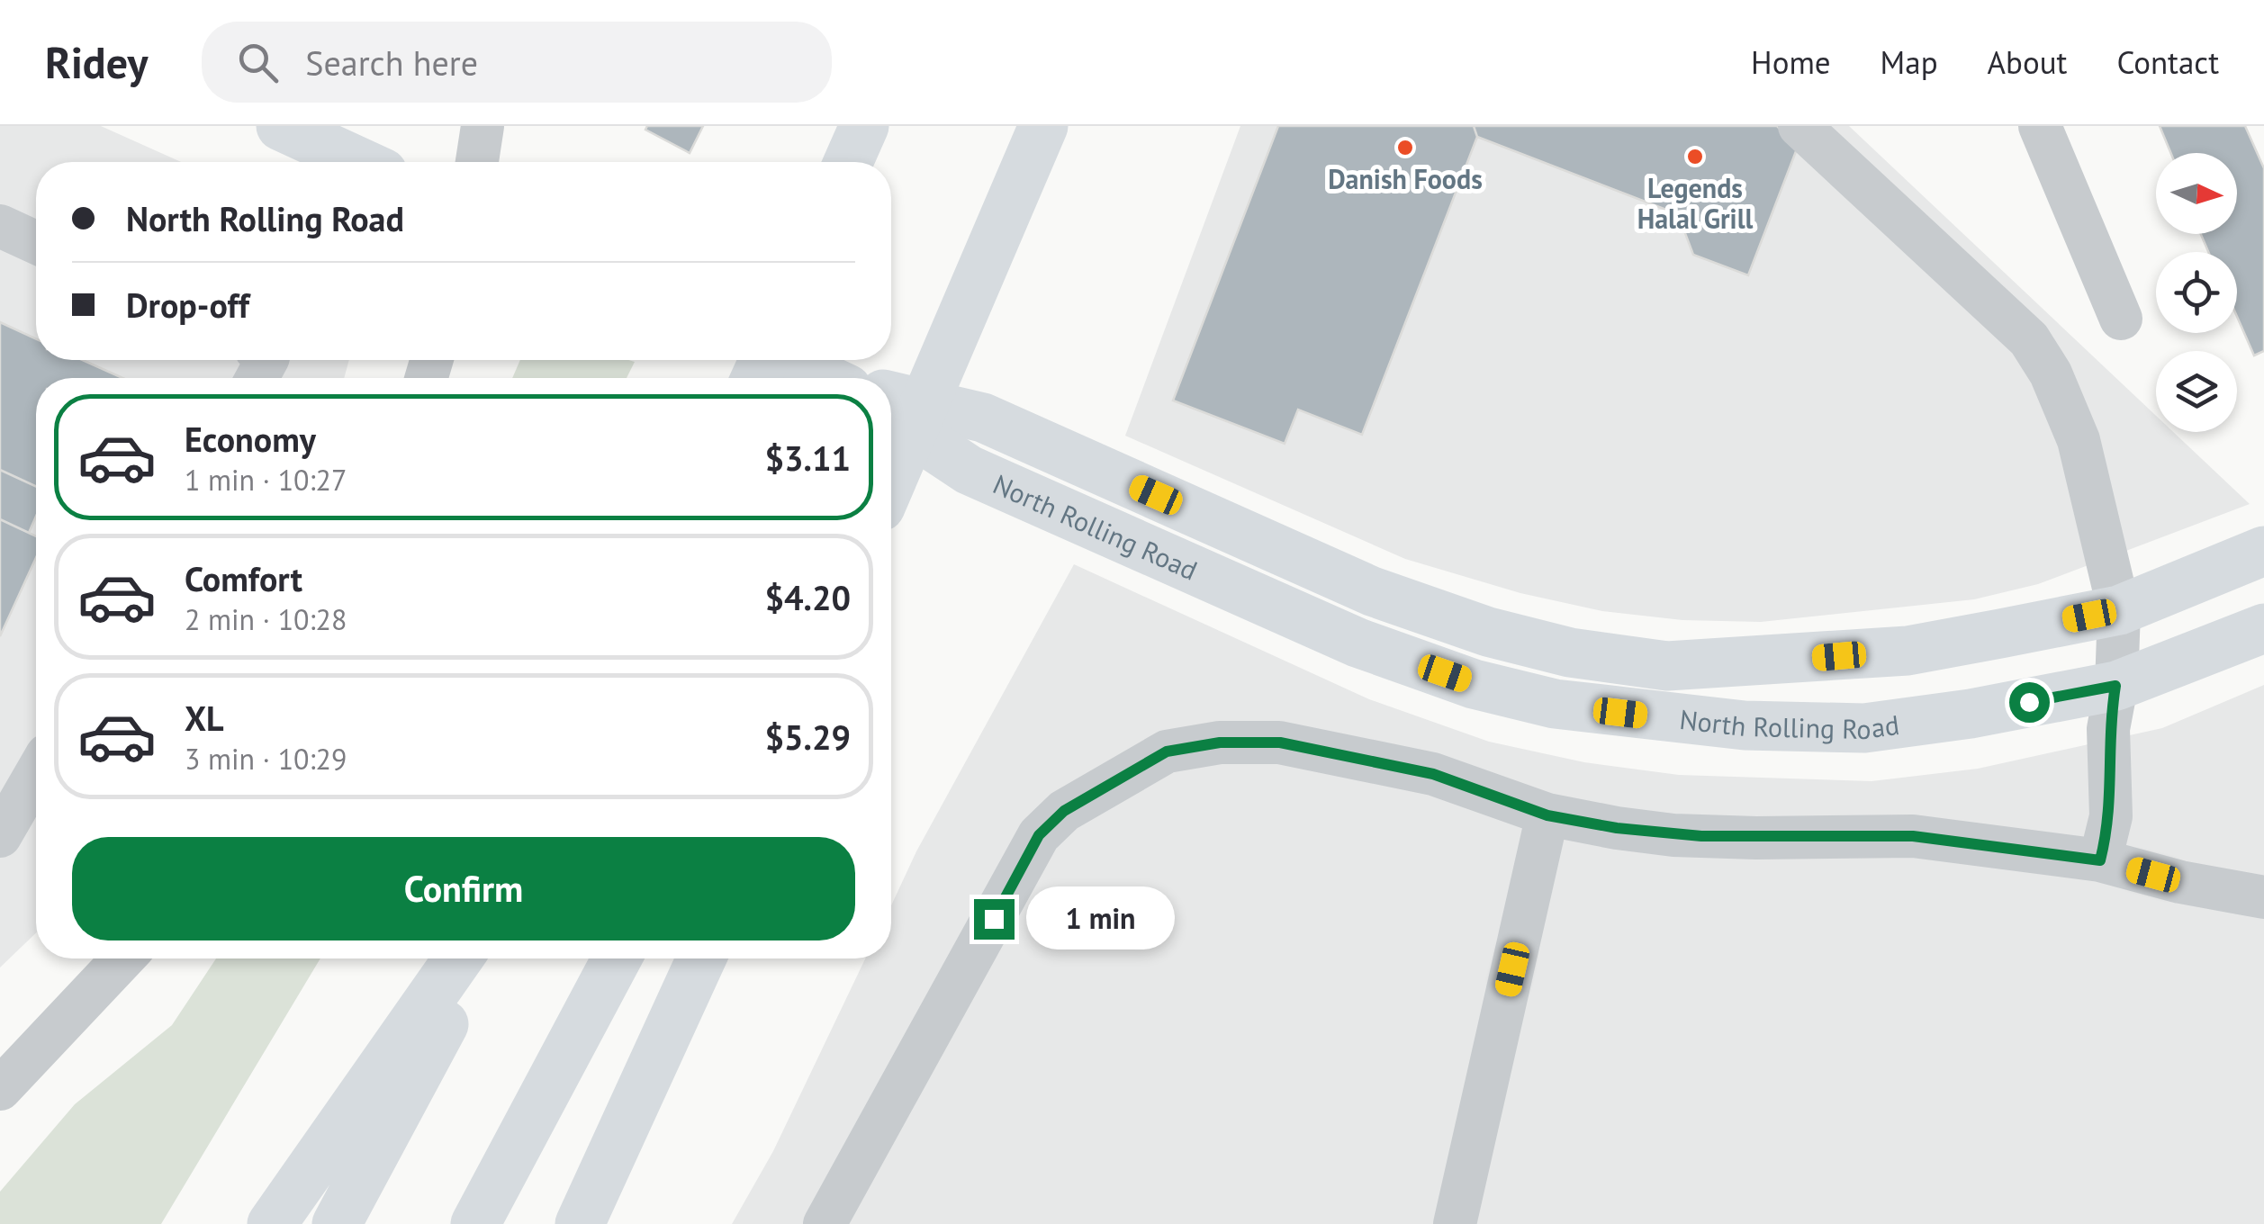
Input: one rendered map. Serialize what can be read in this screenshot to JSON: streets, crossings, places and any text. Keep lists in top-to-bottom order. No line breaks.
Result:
{"streets":{"main road":["North Rolling Road"]},"places":["Danish Foods","Legends Halal Grill"],"north":"right","page":{"header":"Ridey","search":"Search here","nav":["Home","Map","About","Contact"],"banner":["North Rolling Road","Drop-off"],"list":[{"name":"Economy","note":"1 min · 10:27","value":"$3.11"},{"name":"Comfort","note":"2 min · 10:28","value":"$4.20"},{"name":"XL","note":"3 min · 10:29","value":"$5.29"}],"buttons":"Confirm","bubble":"1 min"}}
